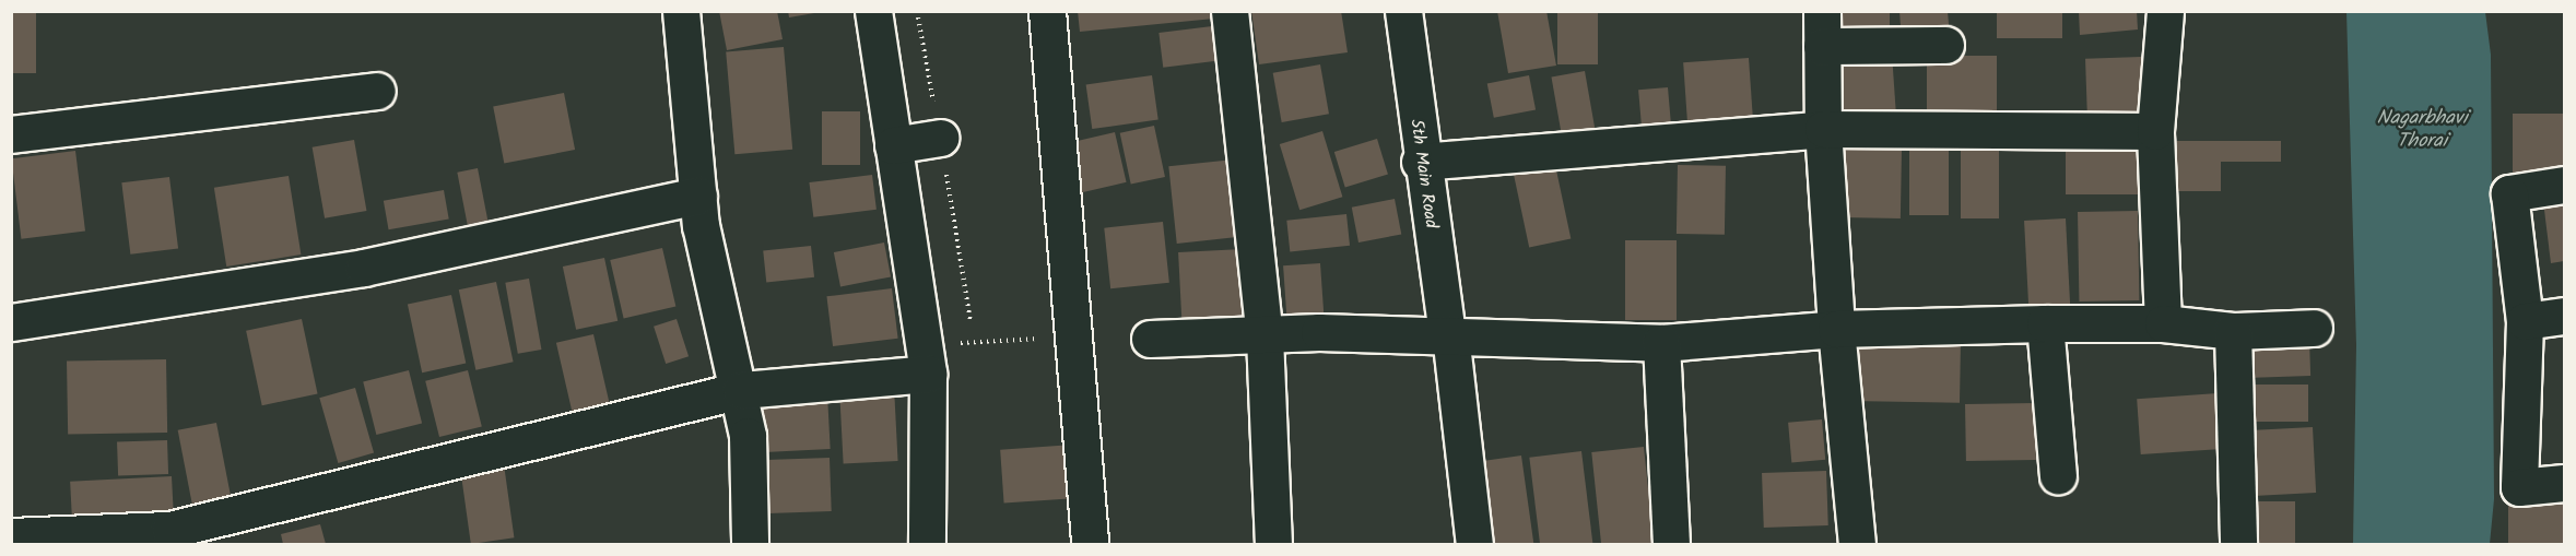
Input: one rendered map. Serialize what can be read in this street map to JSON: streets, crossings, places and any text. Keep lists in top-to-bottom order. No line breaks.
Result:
{"streets":{"street":["5th Main Road"]},"water":["Nagarbhavi Thorai"]}
